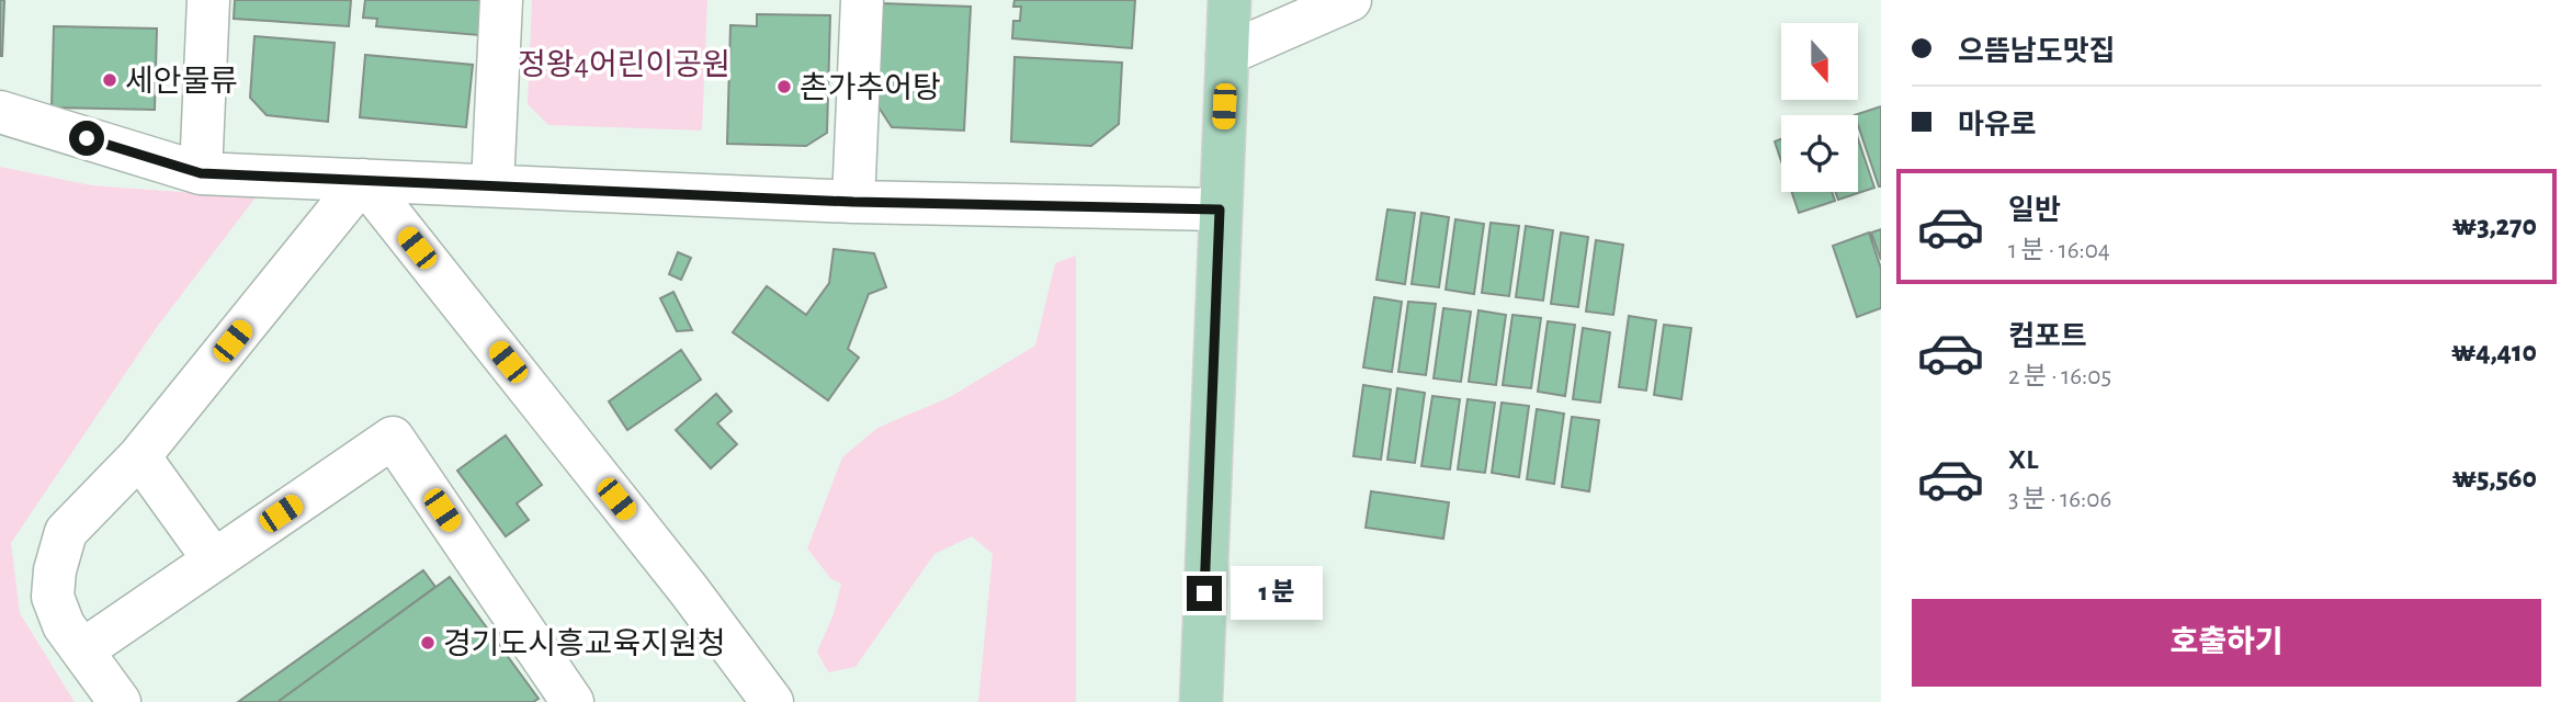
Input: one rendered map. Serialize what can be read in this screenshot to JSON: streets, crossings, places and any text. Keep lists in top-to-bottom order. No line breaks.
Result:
{"parks":["정왕4어린이공원"],"places":["세안물류","촌가추어탕","경기도시흥교육지원청"],"north":"bottom","page":{"banner":["으뜸남도맛집","마유로"],"list":[{"name":"일반","note":"1 분 · 16:04","value":"₩3,270"},{"name":"컴포트","note":"2 분 · 16:05","value":"₩4,410"},{"name":"XL","note":"3 분 · 16:06","value":"₩5,560"}],"bubble":"1 분","buttons":"호출하기"}}
